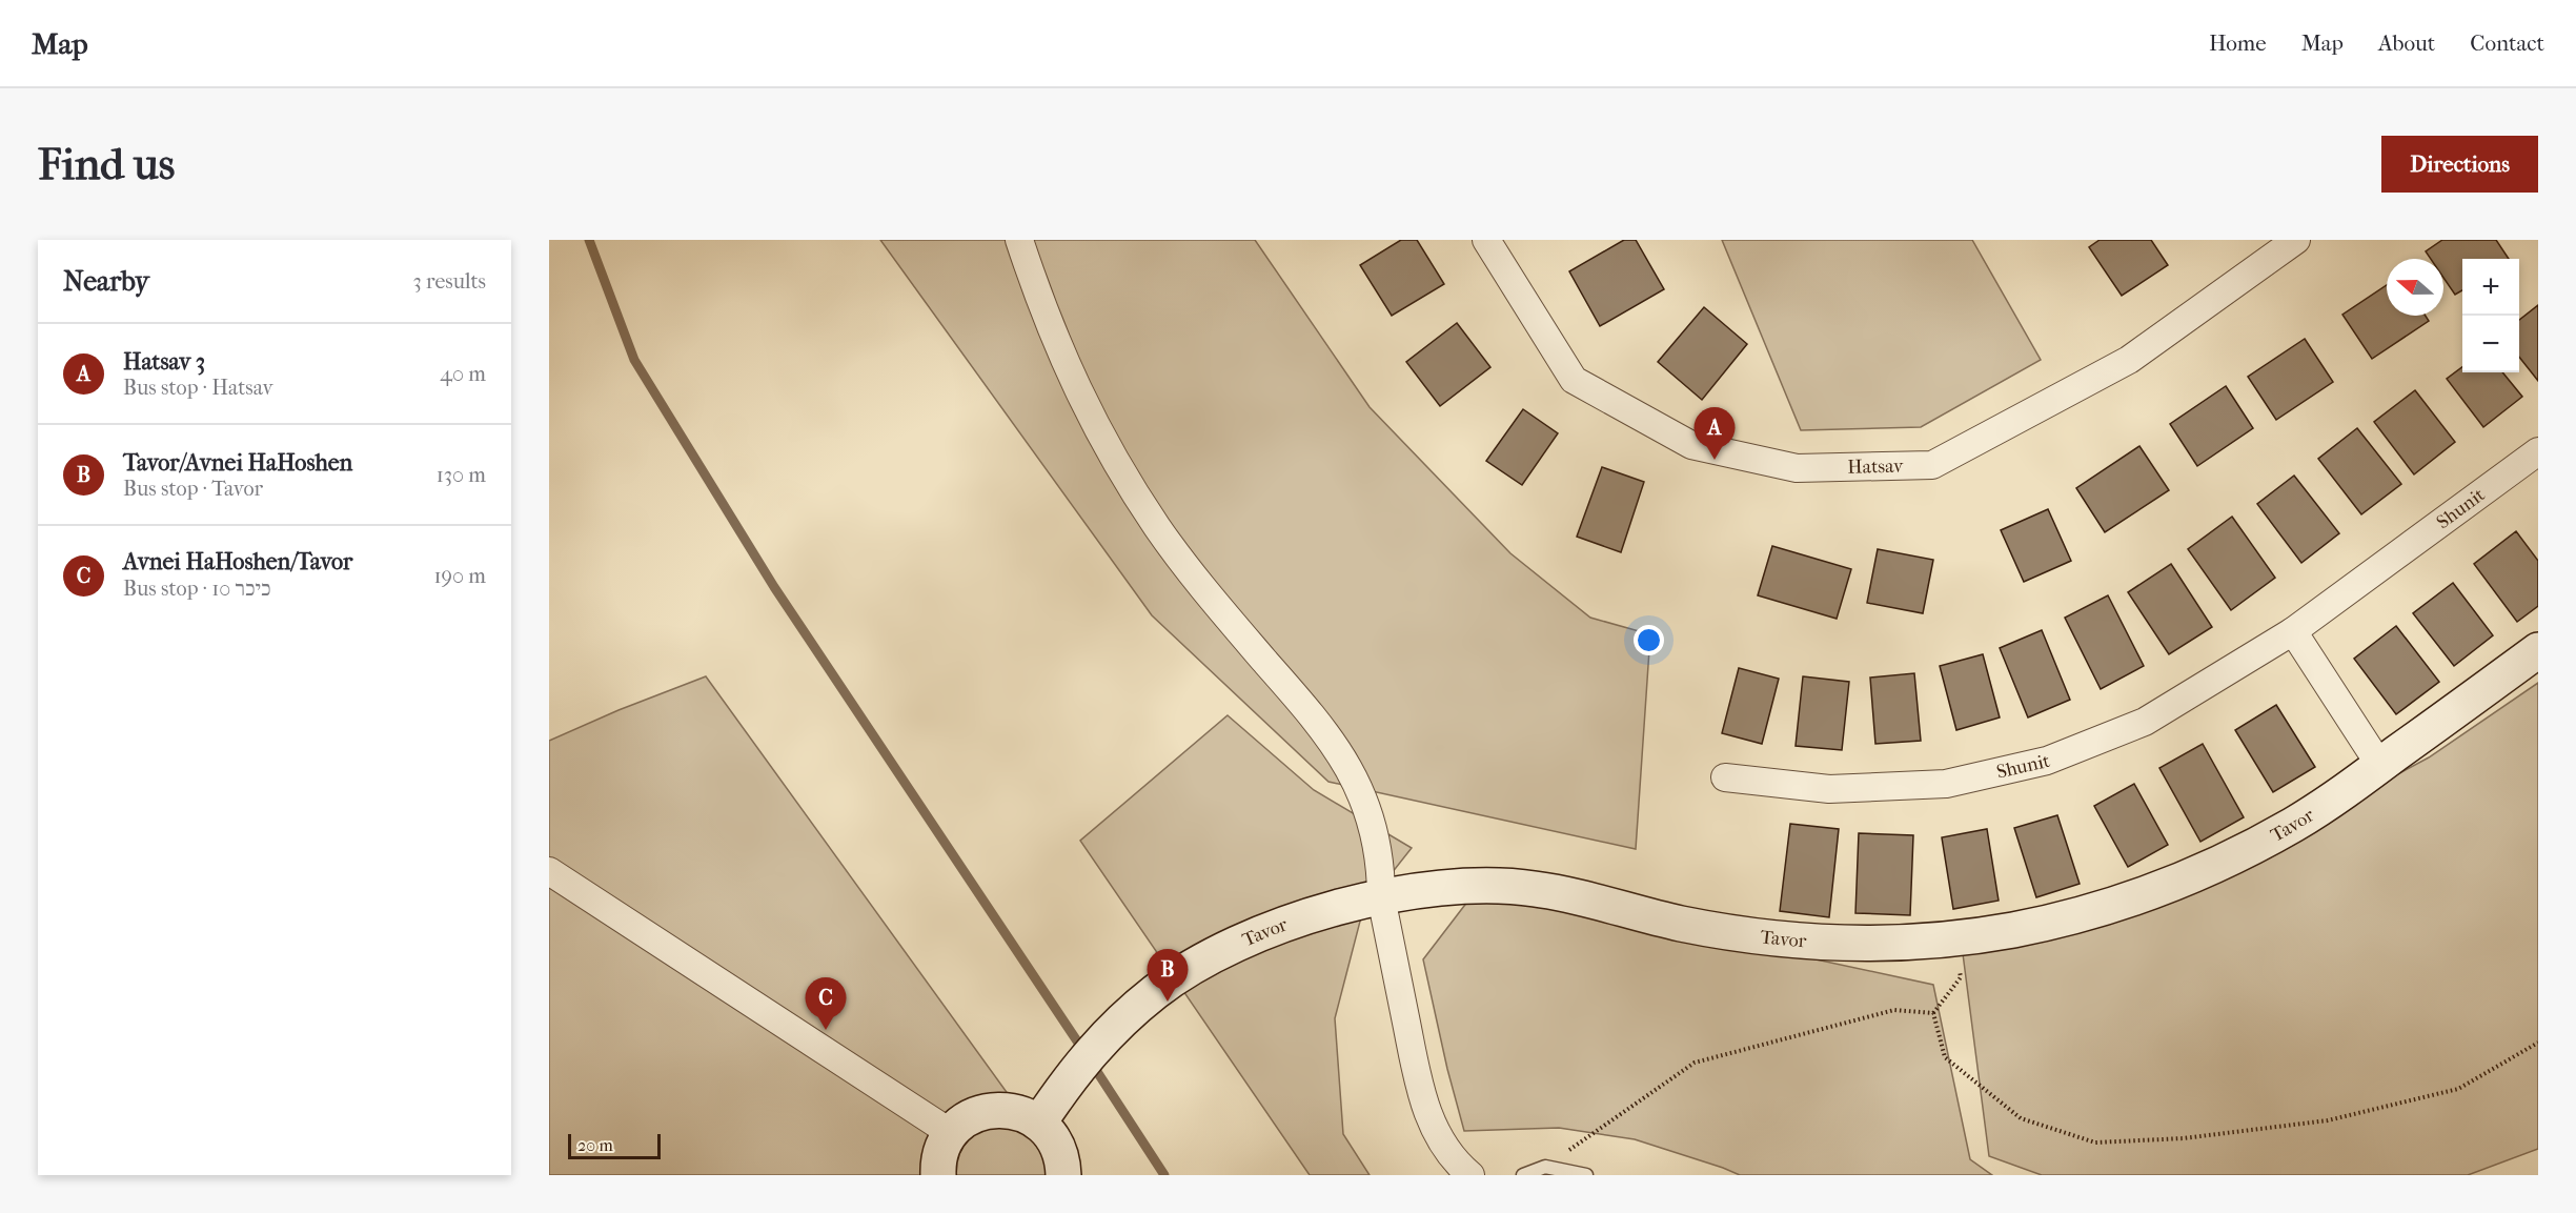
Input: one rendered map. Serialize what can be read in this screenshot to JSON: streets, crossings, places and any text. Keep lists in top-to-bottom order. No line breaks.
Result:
{"streets":{"street":["Hatsav","Shunit","Tavor"]},"scale_bar":"20 m","north":"left","page":{"header":"Map","nav":["Home","Map","About","Contact"],"buttons":"Directions","title":"Find us","heading":["Nearby","3 results"],"map_buttons":["+","−"],"list":[{"mark":"A","name":"Hatsav 3","note":"Bus stop · Hatsav","value":"40 m"},{"mark":"B","name":"Tavor/Avnei HaHoshen","note":"Bus stop · Tavor","value":"130 m"},{"mark":"C","name":"Avnei HaHoshen/Tavor","note":"Bus stop · כיכר 10","value":"190 m"}],"pins":["A","B","C"],"scale":"20 m"}}
